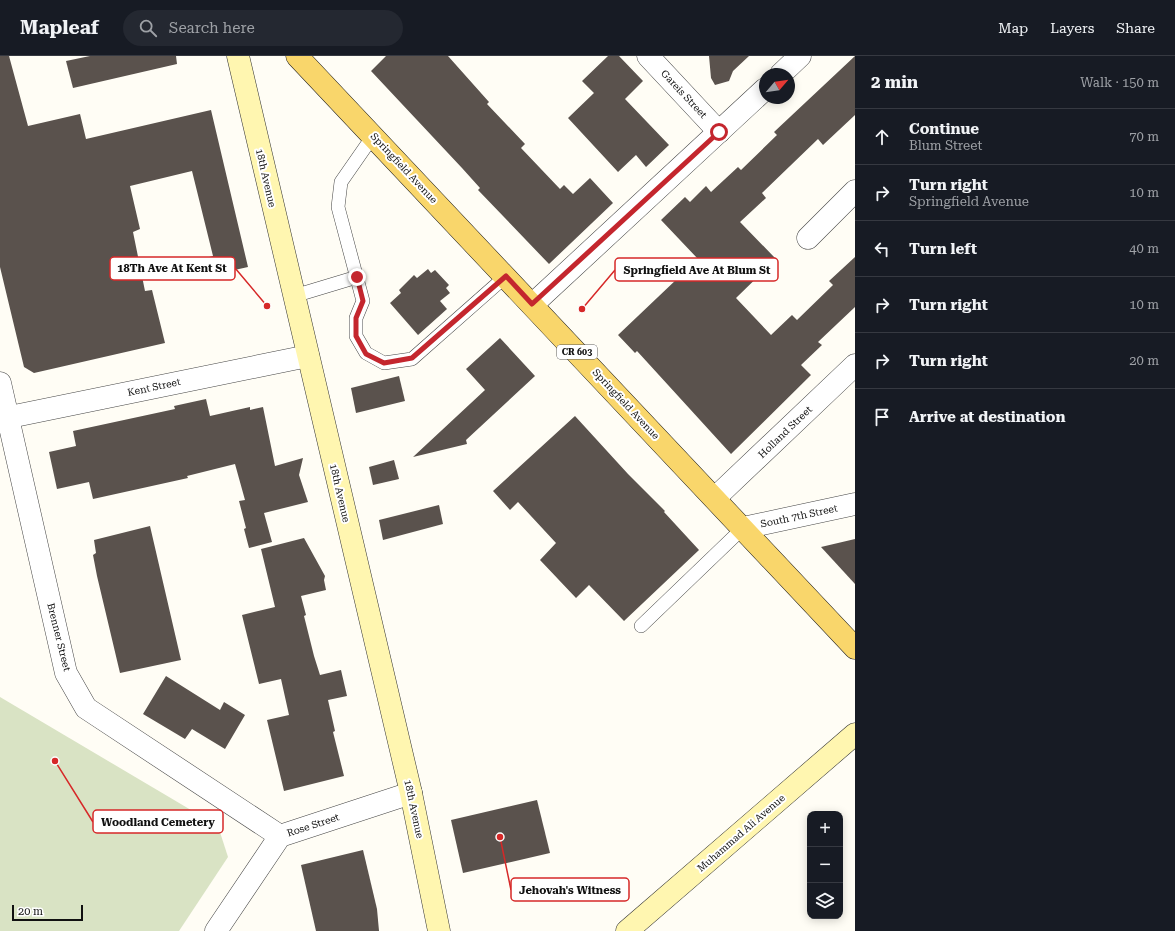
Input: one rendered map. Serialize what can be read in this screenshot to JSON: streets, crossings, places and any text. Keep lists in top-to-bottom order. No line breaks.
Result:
{"streets":{"main road":["Springfield Avenue","18th Avenue","CR 603","Muhammad Ali Avenue"],"street":["Gareis Street","Kent Street","Holland Street","South 7th Street","Brenner Street","Rose Street"]},"crossings":[["Springfield Avenue","Holland Street"],["Springfield Avenue","South 7th Street"],["18th Avenue","Kent Street"],["18th Avenue","Rose Street"],["Kent Street","Brenner Street"],["Brenner Street","Rose Street"]],"places":["18Th Ave At Kent St","Springfield Ave At Blum St","Woodland Cemetery","Jehovah's Witness"],"scale_bar":"20 m","north":"top right","page":{"header":"Mapleaf","search":"Search here","nav":["Map","Layers","Share"],"heading":["2 min","Walk · 150 m"],"list":[["Continue","Blum Street","70 m"],["Turn right","Springfield Avenue","10 m"],["Turn left","40 m"],["Turn right","10 m"],["Turn right","20 m"],"Arrive at destination"],"map_buttons":["+","−"],"scale":"20 m"}}
